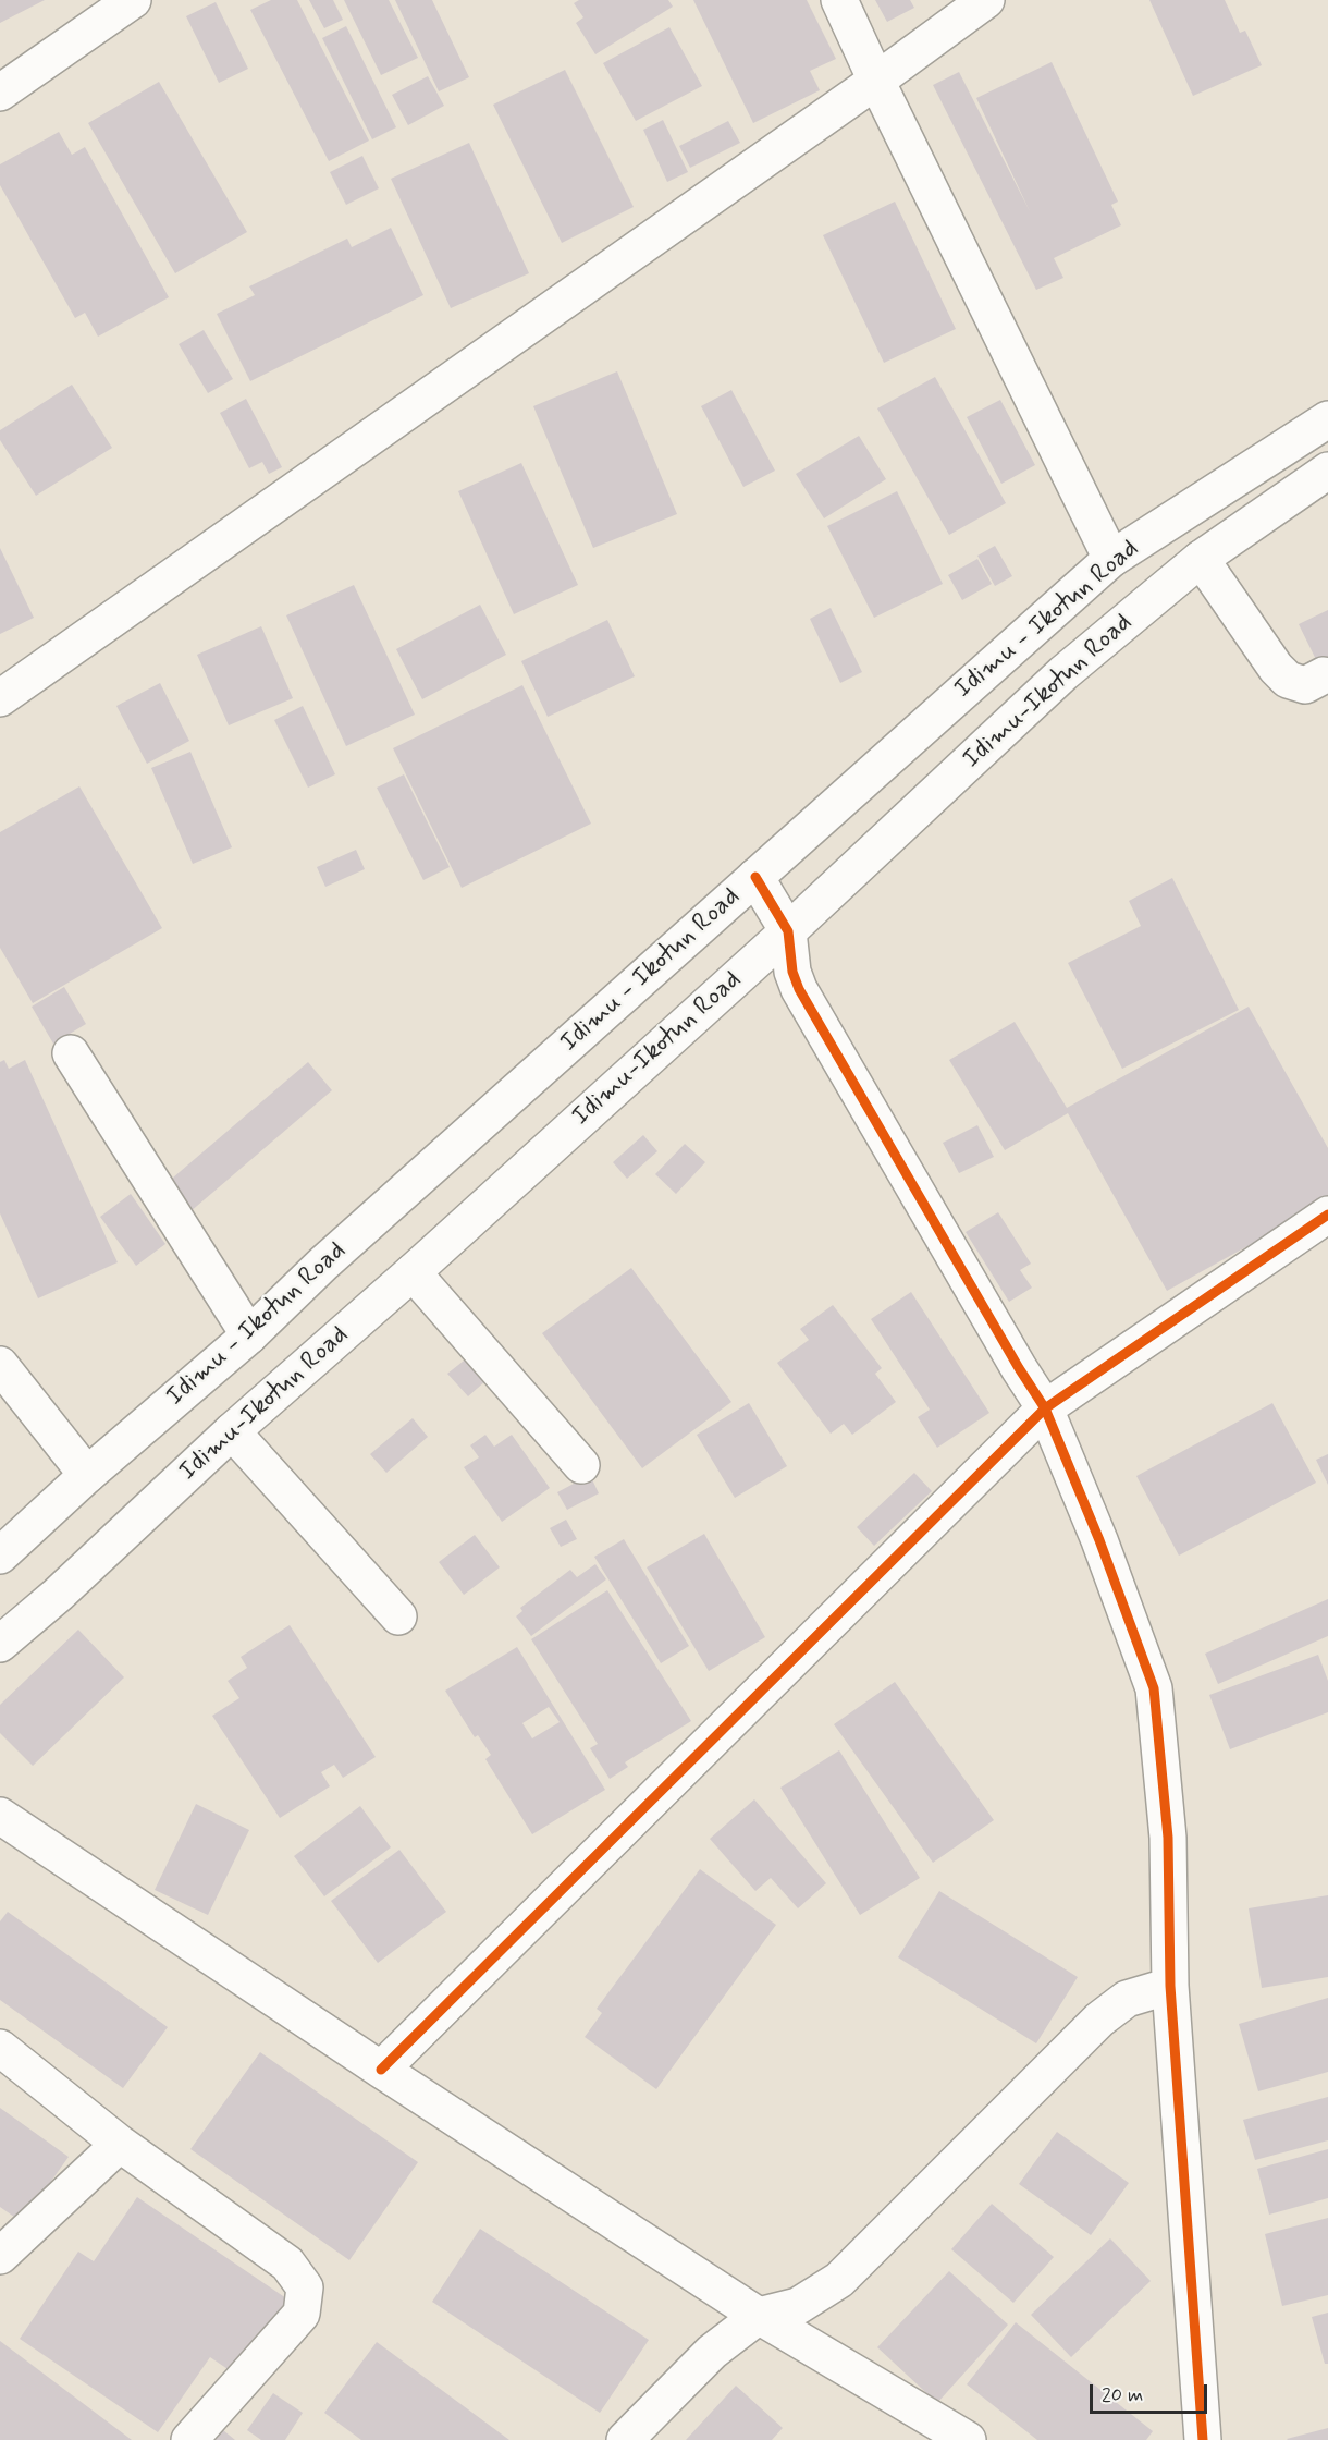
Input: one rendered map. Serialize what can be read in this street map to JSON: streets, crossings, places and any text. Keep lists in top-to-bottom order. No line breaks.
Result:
{"streets":{"street":["Idimu - Ikotun Road","Idimu-Ikotun Road"]},"scale_bar":"20 m"}
